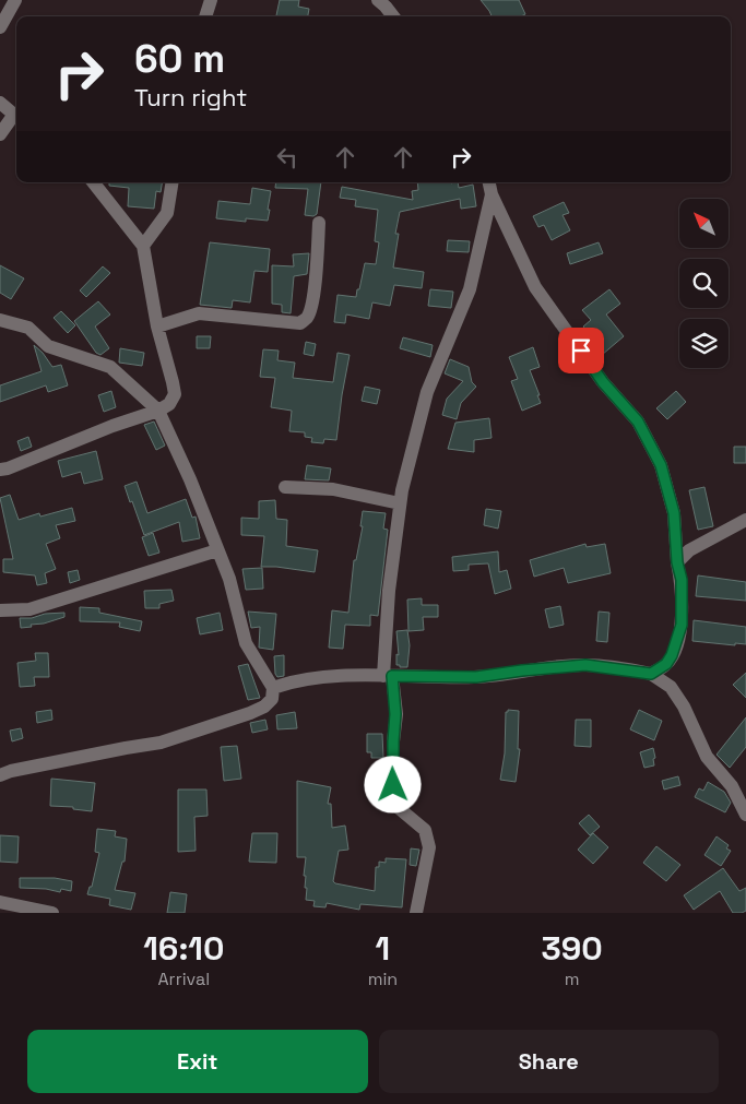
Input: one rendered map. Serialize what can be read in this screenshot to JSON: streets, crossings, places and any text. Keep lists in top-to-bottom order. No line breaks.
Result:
{"north":"top left","page":{"turn":["60 m","Turn right"],"eta":["16:10","Arrival","1","min","390","m"],"buttons":["Exit","Share"]}}
